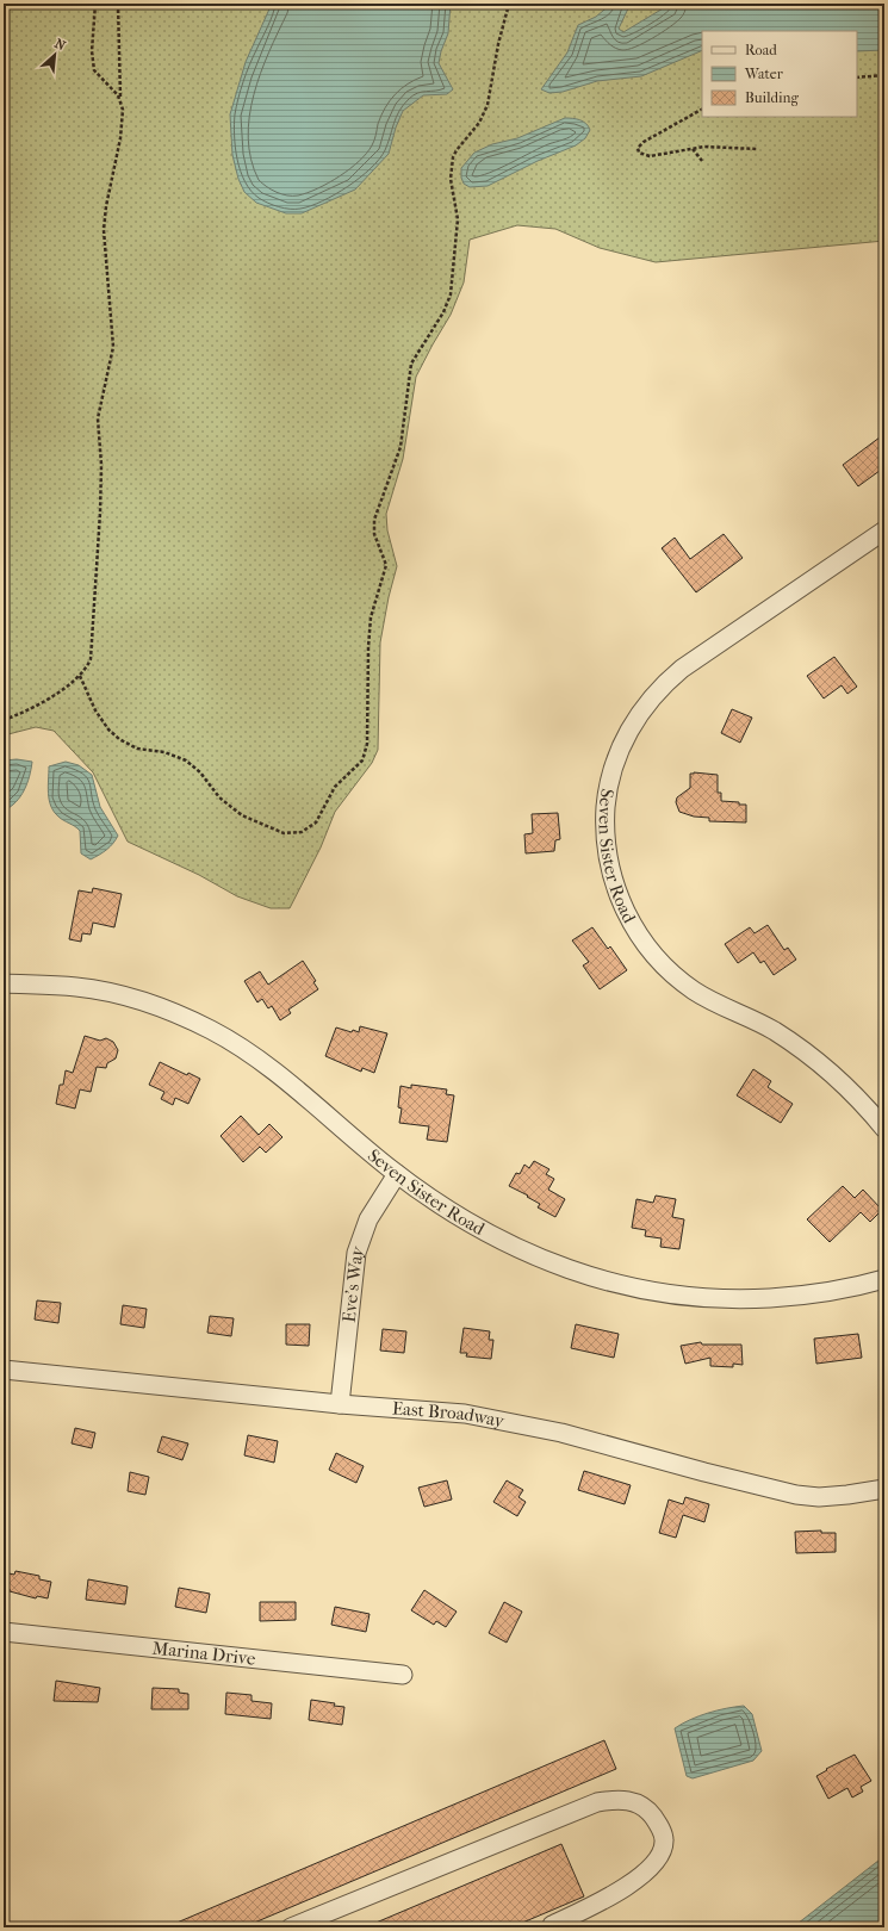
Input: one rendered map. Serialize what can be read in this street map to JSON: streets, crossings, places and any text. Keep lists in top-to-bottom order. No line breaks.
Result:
{"streets":{"street":["Seven Sister Road","Eve's Way","East Broadway","Marina Drive"]},"crossings":[["Seven Sister Road","Eve's Way"],["Eve's Way","East Broadway"]],"legend":["Road","Water","Building"],"north":"top right"}
